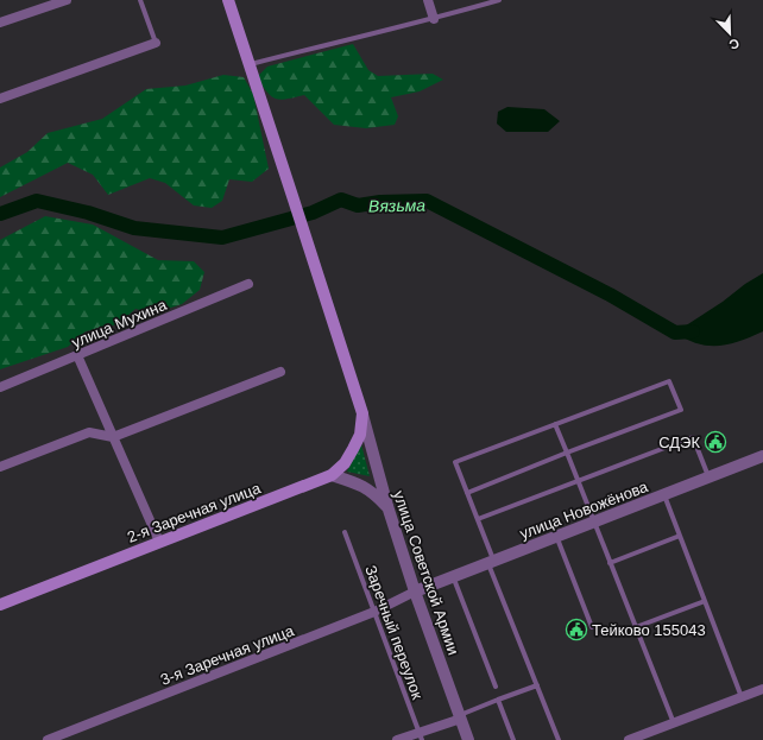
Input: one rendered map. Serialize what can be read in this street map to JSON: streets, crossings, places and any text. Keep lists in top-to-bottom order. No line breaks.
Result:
{"streets":{"main road":["2-я Заречная улица"],"street":["улица Мухина","улица Новожёнова","улица Советской Армии","3-я Заречная улица"],"lane":["Заречный переулок"]},"crossings":[["улица Новожёнова","улица Советской Армии"],["улица Новожёнова","3-я Заречная улица"],["2-я Заречная улица","улица Советской Армии"],["улица Советской Армии","3-я Заречная улица"],["Заречный переулок","3-я Заречная улица"]],"water":["Вязьма"],"places":{"public building":["СДЭК","Тейково 155043"]},"north":"bottom right"}
